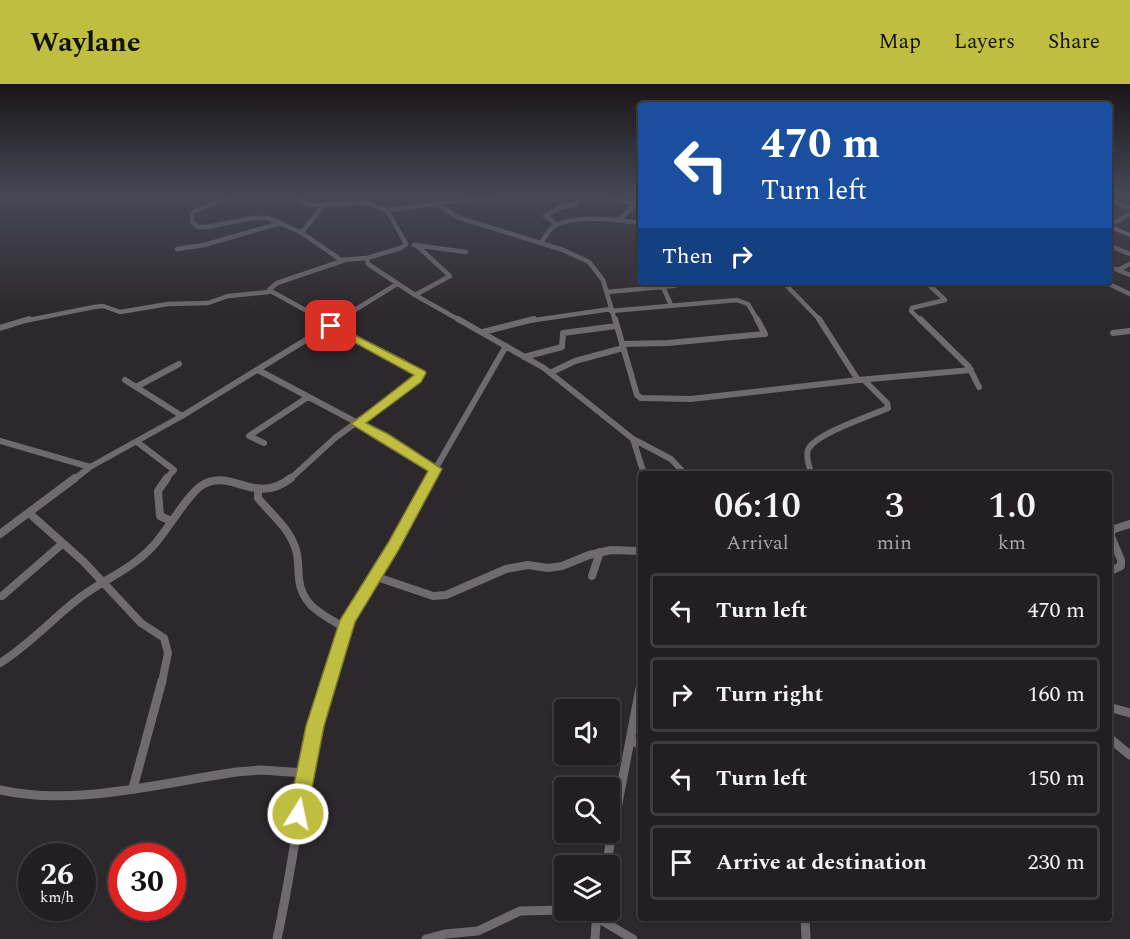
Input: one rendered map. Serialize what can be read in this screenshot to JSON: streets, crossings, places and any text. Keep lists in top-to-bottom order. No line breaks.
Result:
{"page":{"header":"Waylane","nav":["Map","Layers","Share"],"turn":["470 m","Turn left"],"then":"Then","eta":["06:10","Arrival","3","min","1.0","km"],"list":[{"name":"Turn left","value":"470 m"},{"name":"Turn right","value":"160 m"},{"name":"Turn left","value":"150 m"},{"name":"Arrive at destination","value":"230 m"}],"speed":"26 km/h","limit":"30"}}
